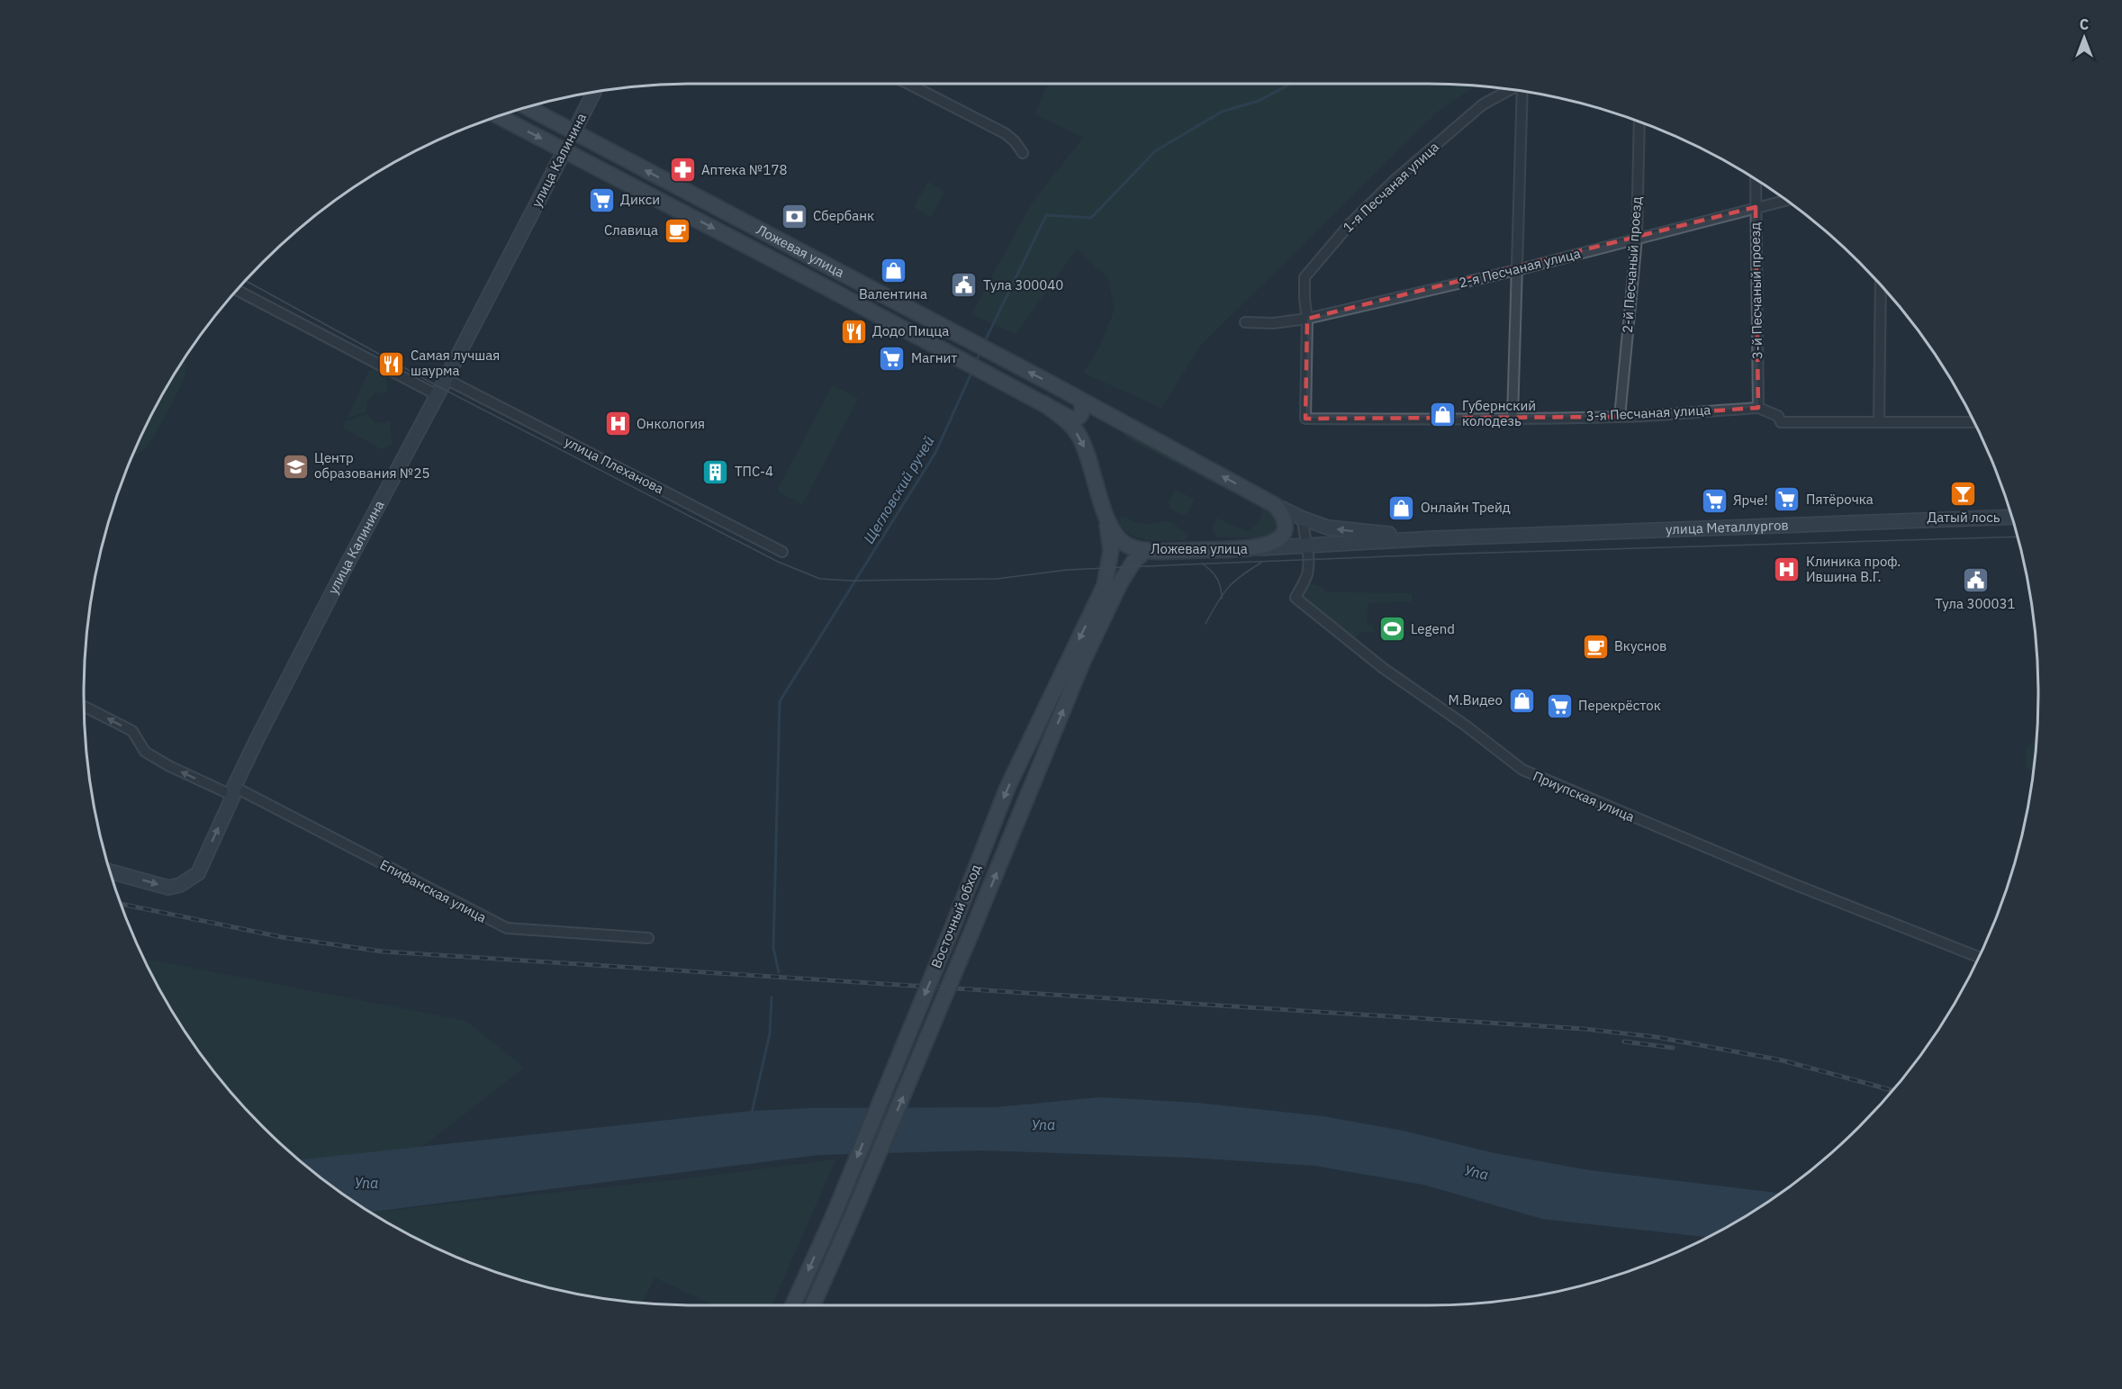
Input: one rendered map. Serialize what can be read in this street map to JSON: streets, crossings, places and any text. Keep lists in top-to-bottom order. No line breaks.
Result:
{"streets":{"main road":["улица Калинина","Ложевая улица","Восточный обход"],"street":["1-я Песчаная улица","2-й Песчаный проезд","2-я Песчаная улица","3-й Песчаный проезд","3-я Песчаная улица","улица Плеханова","улица Металлургов","Приупская улица","Епифанская улица"]},"crossings":[["улица Калинина","Ложевая улица"],["улица Калинина","улица Плеханова"],["улица Калинина","Епифанская улица"],["1-я Песчаная улица","2-я Песчаная улица"],["1-я Песчаная улица","3-я Песчаная улица"],["Ложевая улица","улица Металлургов"],["Ложевая улица","Восточный обход"],["2-й Песчаный проезд","2-я Песчаная улица"],["2-й Песчаный проезд","3-я Песчаная улица"],["2-я Песчаная улица","3-й Песчаный проезд"],["3-й Песчаный проезд","3-я Песчаная улица"],["улица Металлургов","Приупская улица"]],"water":["Щегловский ручей","Упа"],"places":{"pharmacy":["Аптека №178"],"supermarket":["Дикси","Магнит","Пятёрочка","Ярче!","Перекрёсток"],"bank":["Сбербанк"],"cafe":["Славица","Вкуснов"],"shop":["Валентина","Губернский колодезь","Онлайн Трейд","М.Видео"],"public building":["Тула 300040","Тула 300031"],"restaurant":["Додо Пицца","Самая лучшая шаурма"],"hospital":["Онкология","Клиника проф. Ившина В.Г."],"school or university":["Центр образования №25"],"building":["ТПС-4"],"bar":["Датый лось"],"sports":["Legend"]},"north":"top"}
